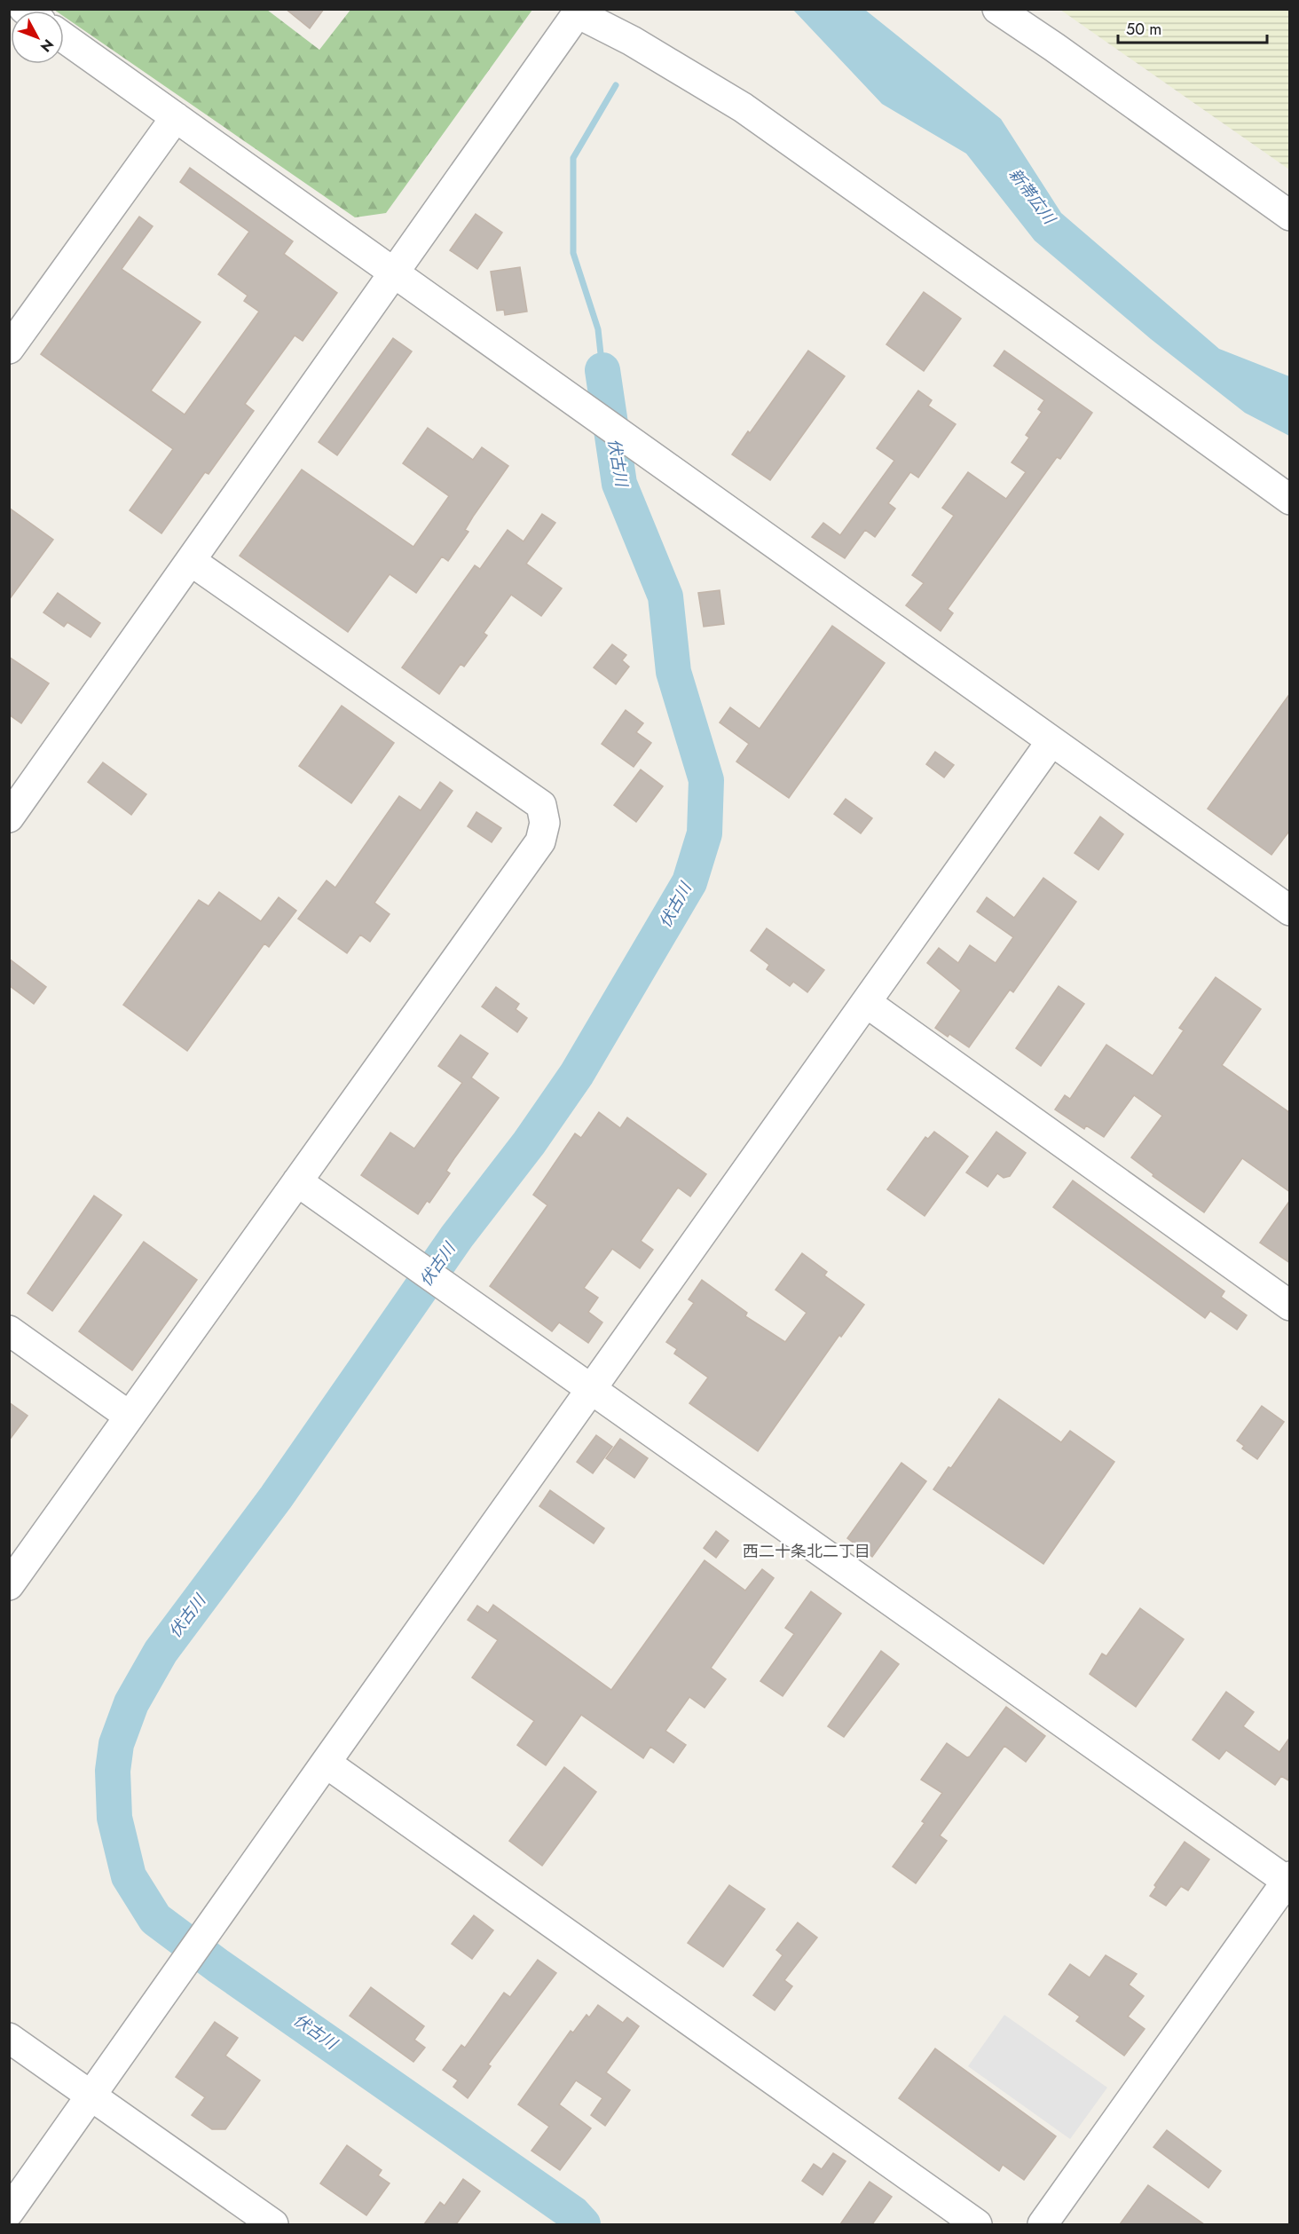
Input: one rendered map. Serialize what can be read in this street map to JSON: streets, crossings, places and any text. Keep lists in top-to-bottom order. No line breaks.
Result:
{"districts":["西二十条北二丁目"],"water":["新帯広川","伏古川"],"scale_bar":"50 m","north":"bottom right"}
